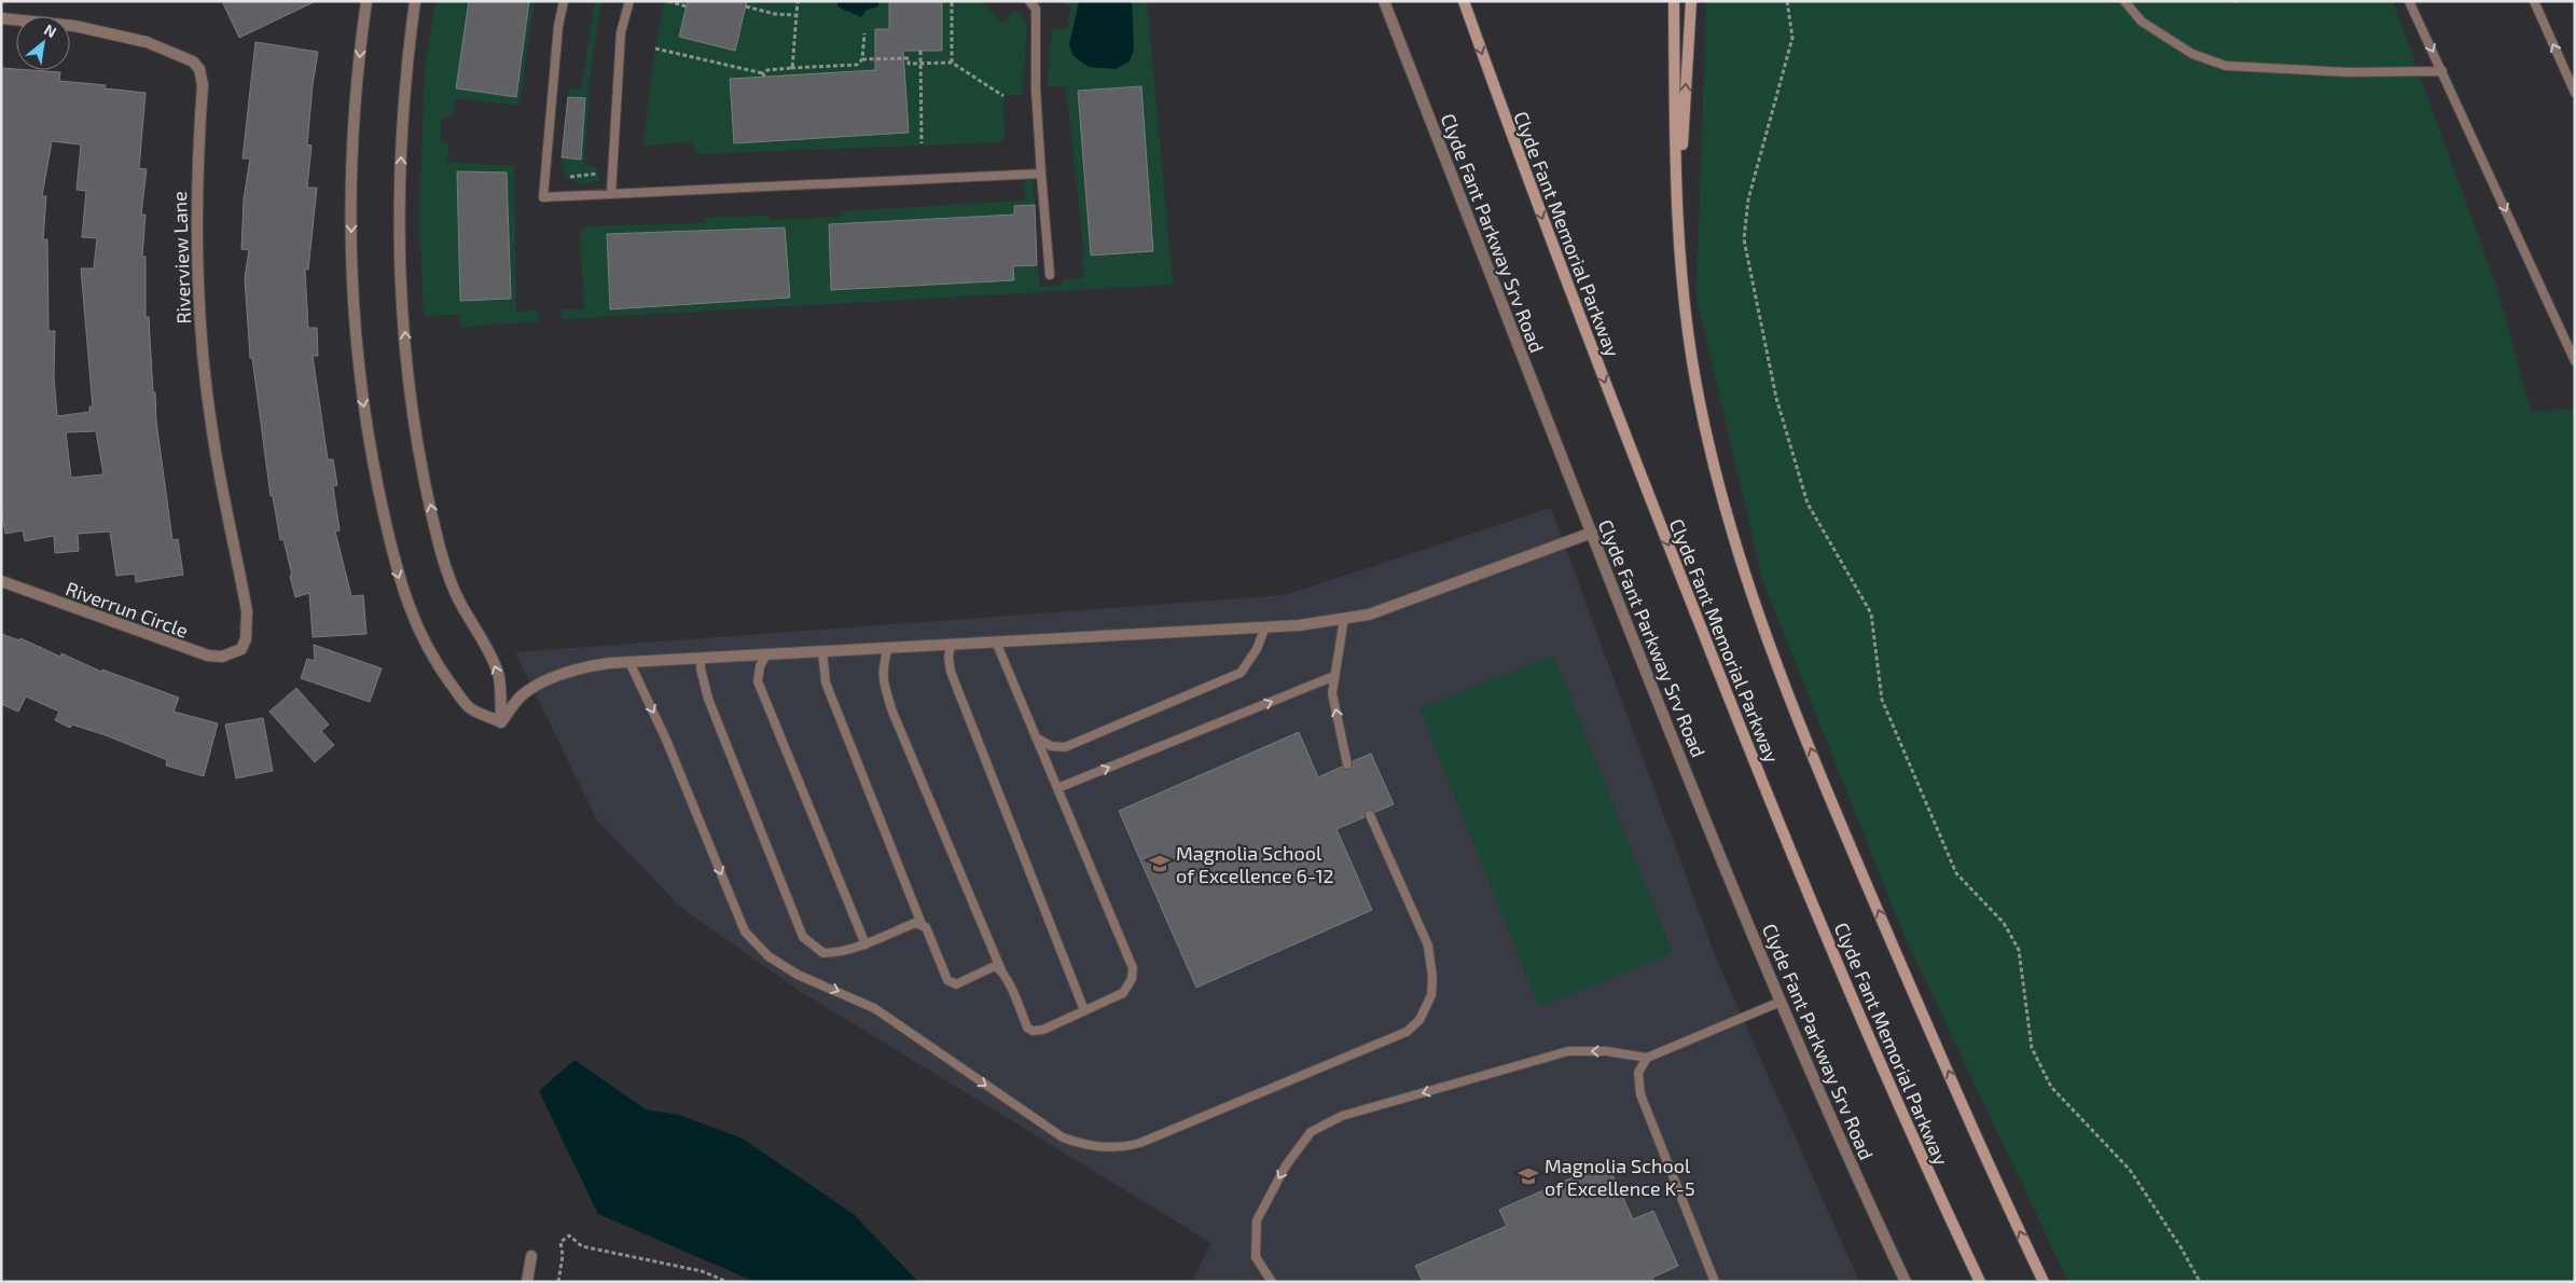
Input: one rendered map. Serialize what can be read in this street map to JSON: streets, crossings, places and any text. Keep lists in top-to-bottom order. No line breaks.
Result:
{"streets":{"main road":["Clyde Fant Memorial Parkway"],"street":["Clyde Fant Parkway Srv Road","Riverview Lane","Riverrun Circle"]},"crossings":[["Riverview Lane","Riverrun Circle"]],"places":{"school or university":["Magnolia School of Excellence 6-12","Magnolia School of Excellence K-5"]},"north":"top right"}
